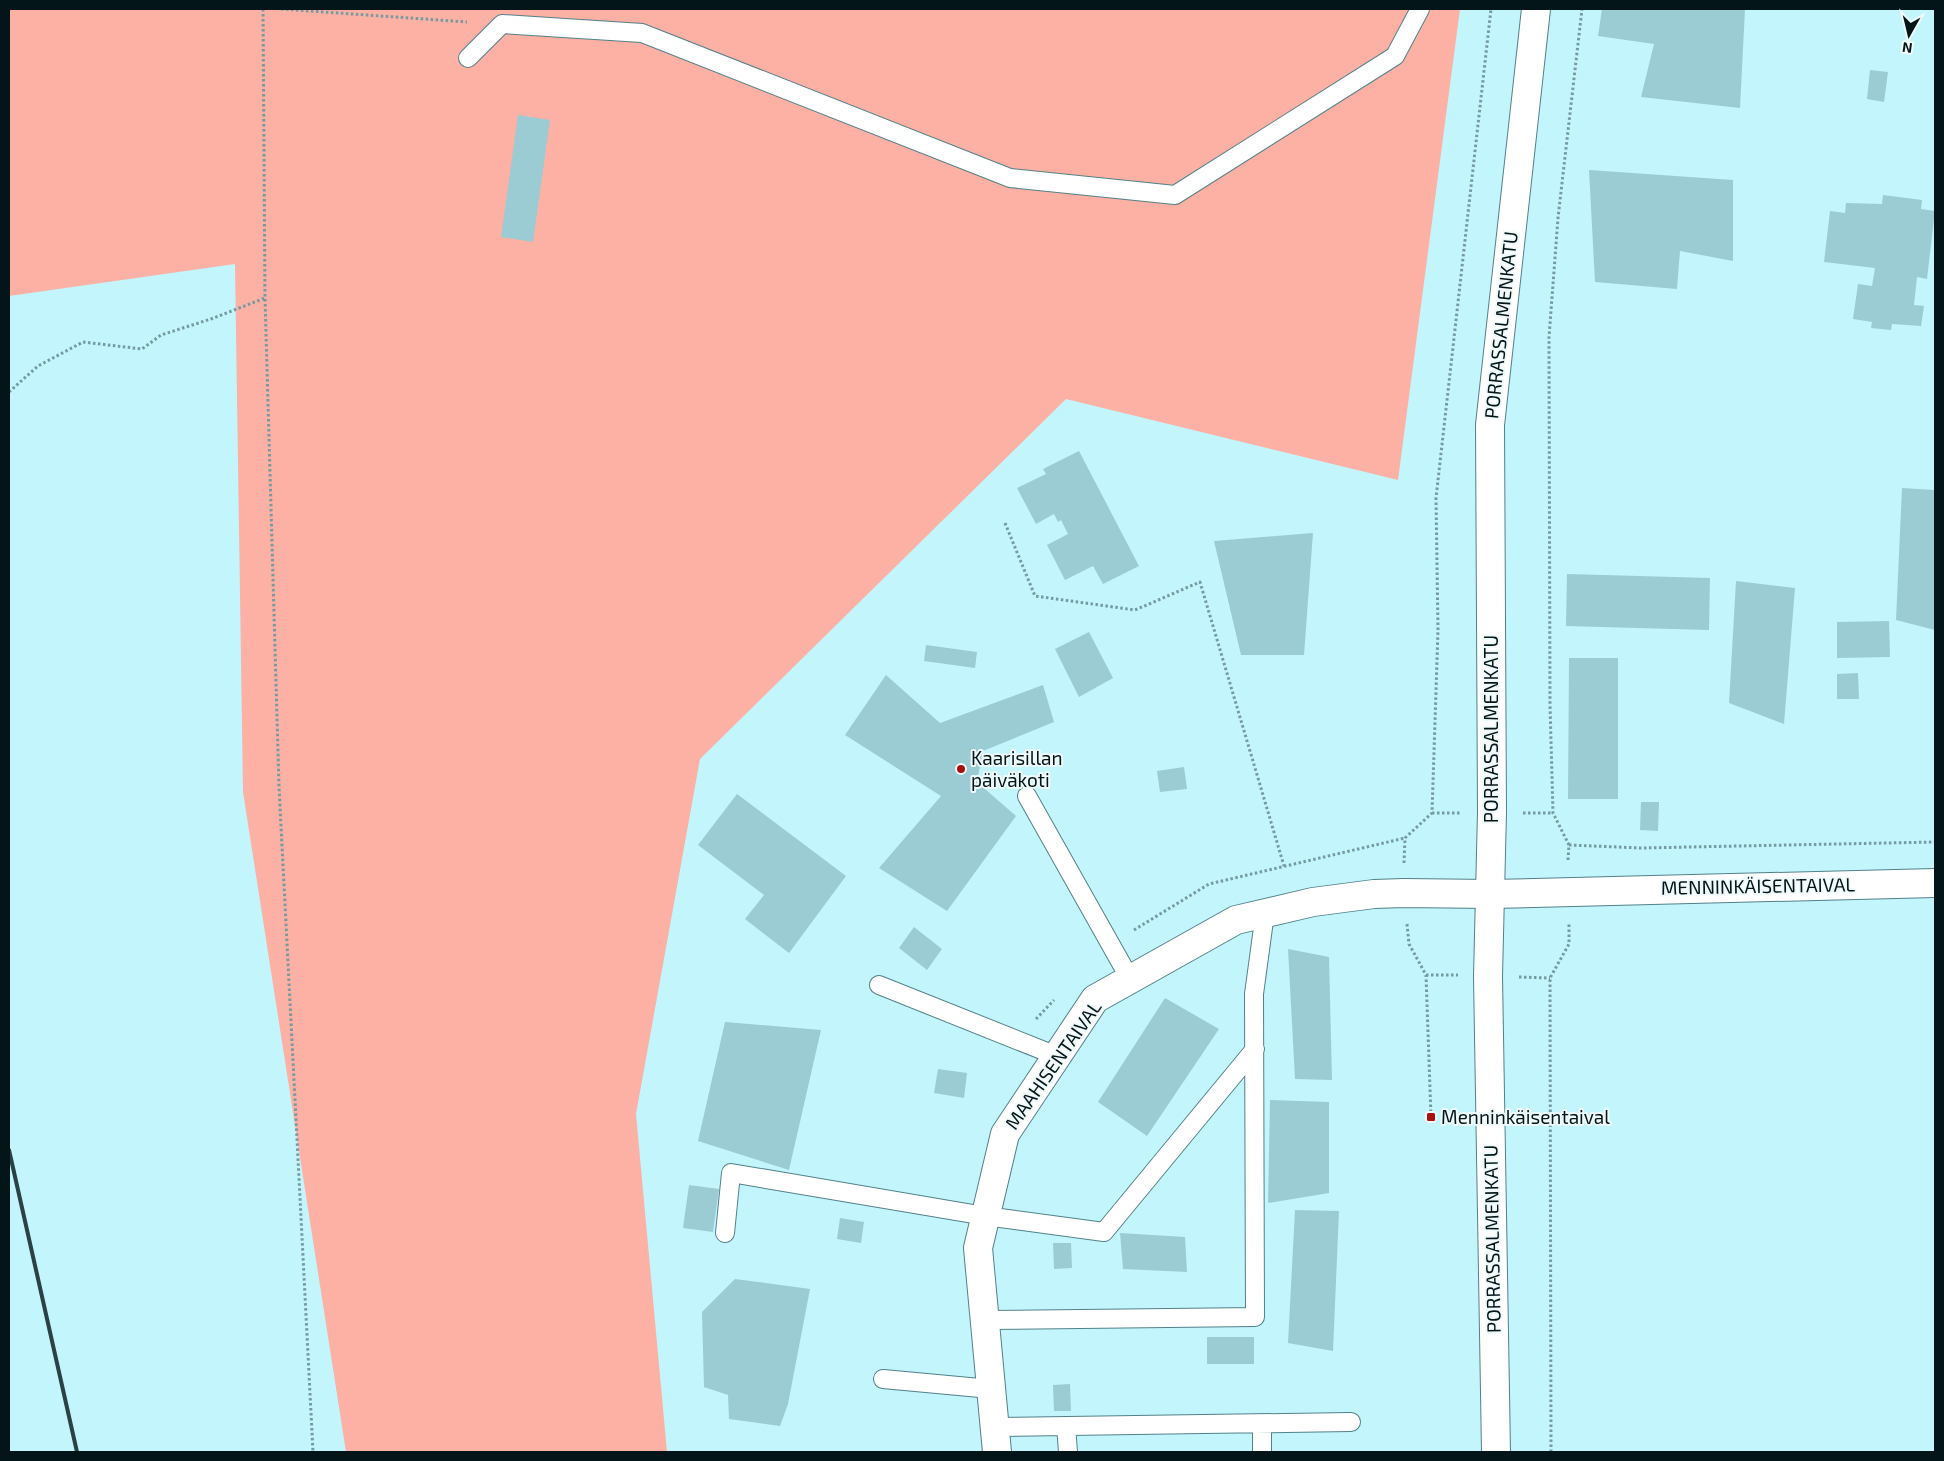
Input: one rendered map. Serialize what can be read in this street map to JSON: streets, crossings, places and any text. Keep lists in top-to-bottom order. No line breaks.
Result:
{"streets":{"street":["PORRASSALMENKATU","MENNINKÄISENTAIVAL","MAAHISENTAIVAL"]},"crossings":[["PORRASSALMENKATU","MENNINKÄISENTAIVAL"],["PORRASSALMENKATU","MAAHISENTAIVAL"],["MENNINKÄISENTAIVAL","MAAHISENTAIVAL"]],"places":{"other":["Kaarisillan päiväkoti"],"transit":["Menninkäisentaival"]},"north":"bottom"}
